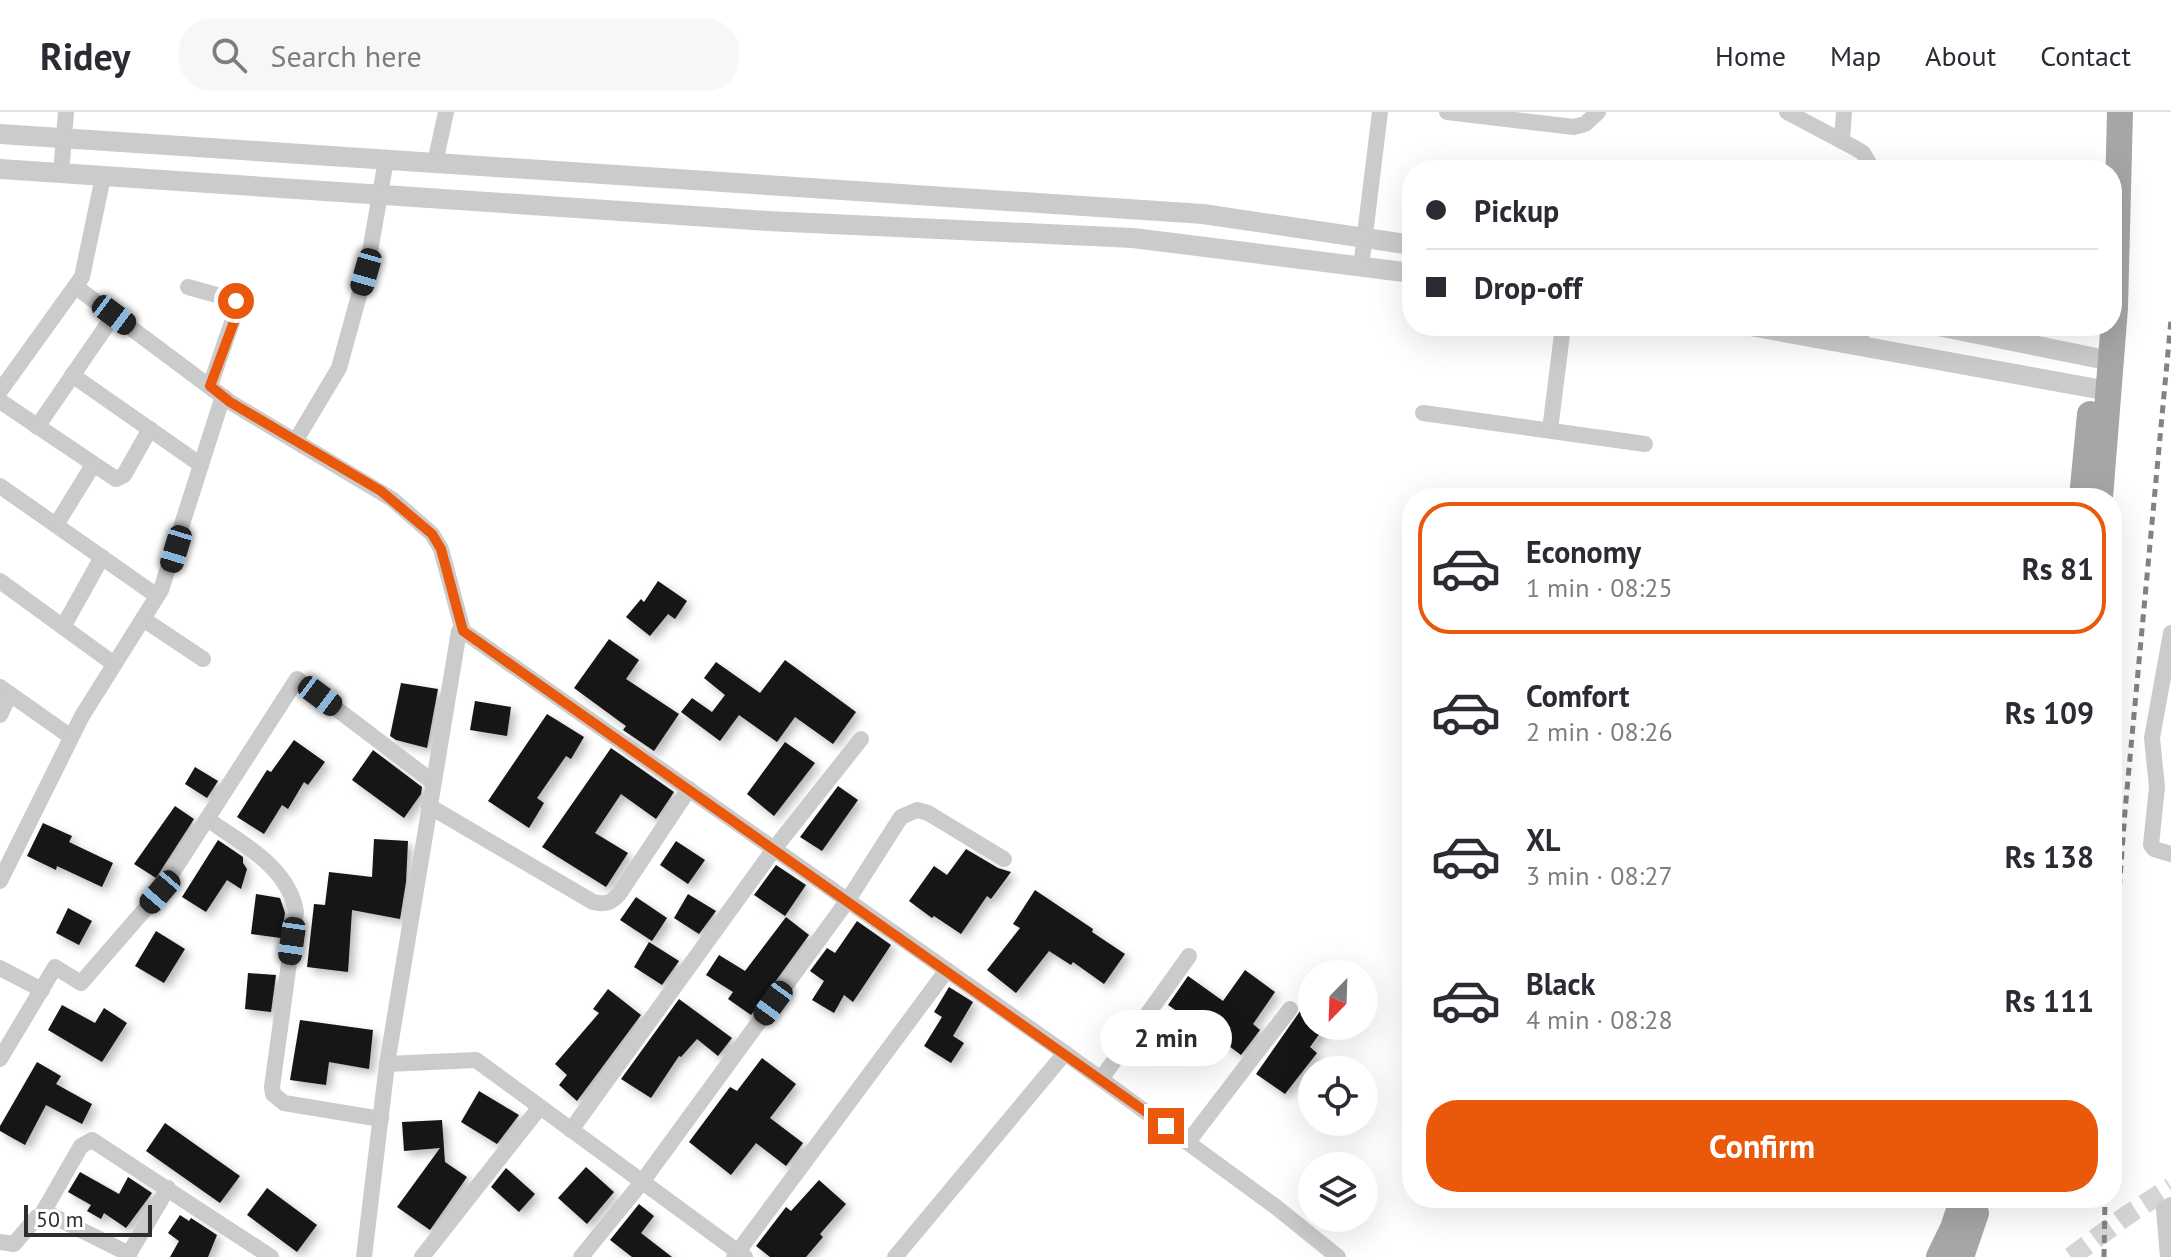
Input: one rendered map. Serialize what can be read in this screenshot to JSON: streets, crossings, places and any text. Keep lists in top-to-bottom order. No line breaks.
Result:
{"scale_bar":"50 m","north":"bottom left","page":{"header":"Ridey","search":"Search here","nav":["Home","Map","About","Contact"],"banner":["Pickup","Drop-off"],"list":[{"name":"Economy","note":"1 min · 08:25","value":"Rs 81"},{"name":"Comfort","note":"2 min · 08:26","value":"Rs 109"},{"name":"XL","note":"3 min · 08:27","value":"Rs 138"},{"name":"Black","note":"4 min · 08:28","value":"Rs 111"}],"bubble":"2 min","buttons":"Confirm","scale":"50 m"}}
